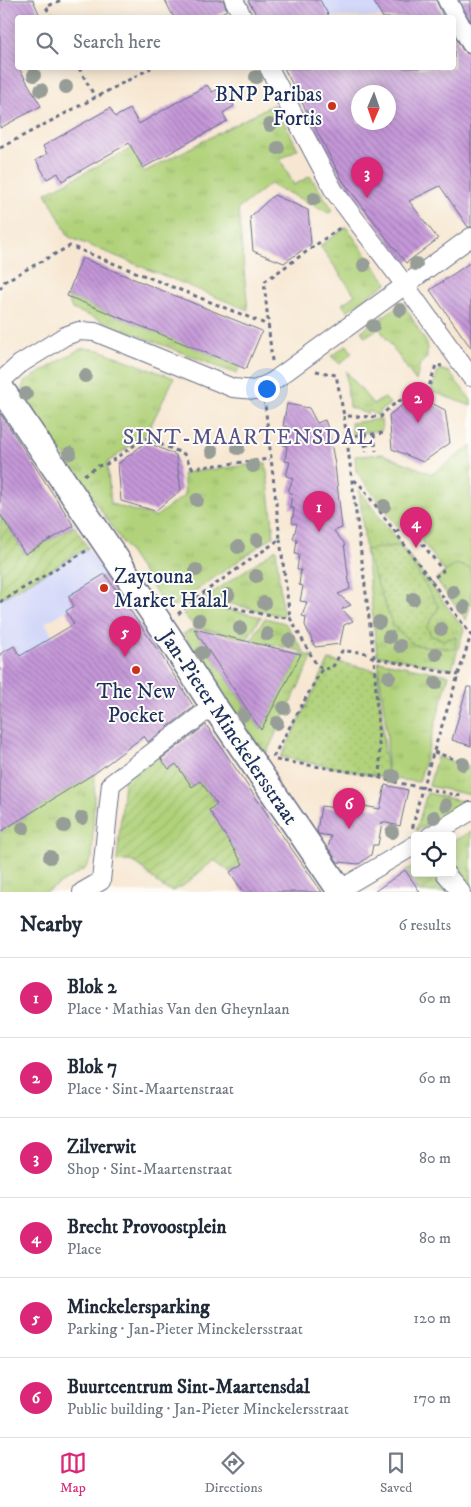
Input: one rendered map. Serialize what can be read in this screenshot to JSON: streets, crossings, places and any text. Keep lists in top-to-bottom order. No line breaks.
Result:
{"streets":{"street":["Jan-Pieter Minckelersstraat"]},"districts":["SINT-MAARTENSDAL"],"places":["BNP Paribas Fortis","Zaytouna Market Halal","The New Pocket"],"north":"bottom","page":{"search":"Search here","pins":["3","2","1","4","5","6"],"heading":["Nearby","6 results"],"list":[{"mark":"1","name":"Blok 2","note":"Place · Mathias Van den Gheynlaan","value":"60 m"},{"mark":"2","name":"Blok 7","note":"Place · Sint-Maartenstraat","value":"60 m"},{"mark":"3","name":"Zilverwit","note":"Shop · Sint-Maartenstraat","value":"80 m"},{"mark":"4","name":"Brecht Provoostplein","note":"Place","value":"80 m"},{"mark":"5","name":"Minckelersparking","note":"Parking · Jan-Pieter Minckelersstraat","value":"120 m"},{"mark":"6","name":"Buurtcentrum Sint-Maartensdal","note":"Public building · Jan-Pieter Minckelersstraat","value":"170 m"}],"nav":["Map","Directions","Saved"]}}
